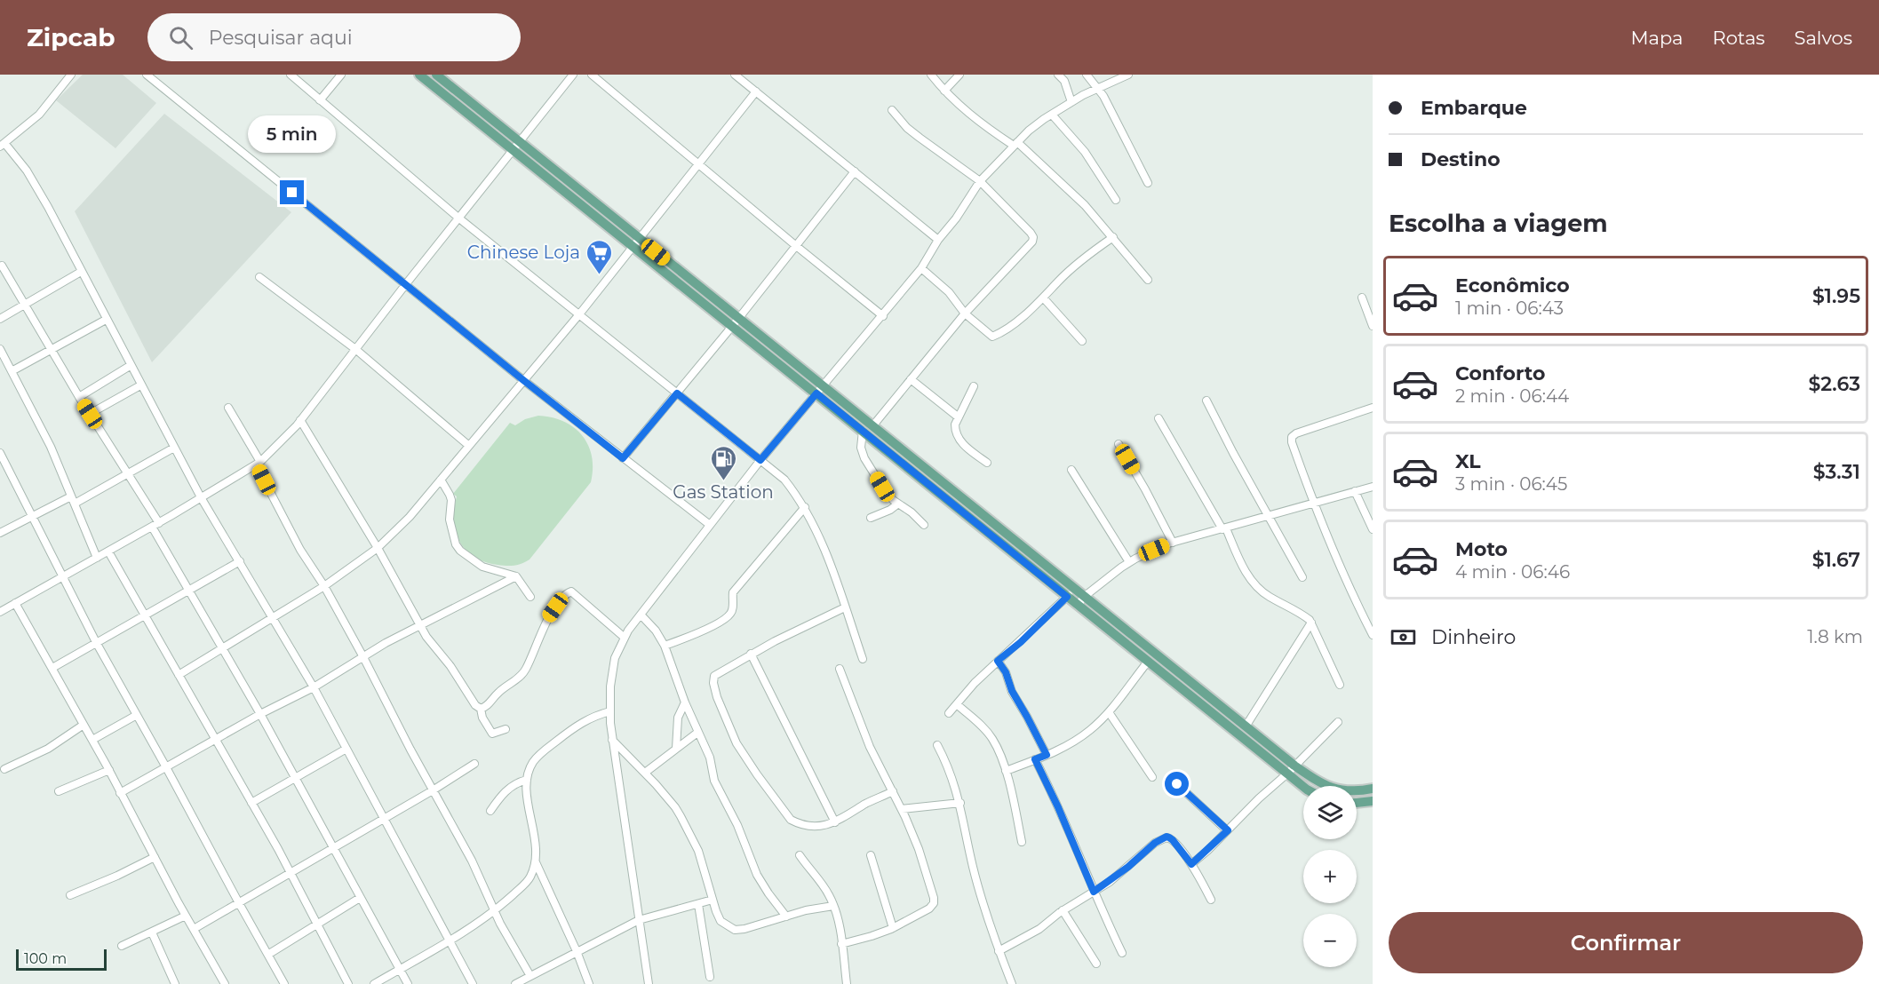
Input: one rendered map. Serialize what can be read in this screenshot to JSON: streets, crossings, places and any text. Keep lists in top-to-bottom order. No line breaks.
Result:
{"places":{"supermarket":["Chinese Loja"],"fuel station":["Gas Station"]},"scale_bar":"100 m","page":{"header":"Zipcab","search":"Pesquisar aqui","nav":["Mapa","Rotas","Salvos"],"banner":["Embarque","Destino"],"bubble":"5 min","heading":"Escolha a viagem","list":[{"name":"Econômico","note":"1 min · 06:43","value":"$1.95"},{"name":"Conforto","note":"2 min · 06:44","value":"$2.63"},{"name":"XL","note":"3 min · 06:45","value":"$3.31"},{"name":"Moto","note":"4 min · 06:46","value":"$1.67"}],"pay":["Dinheiro","1.8 km"],"map_buttons":["+","−"],"buttons":"Confirmar","scale":"100 m"}}
